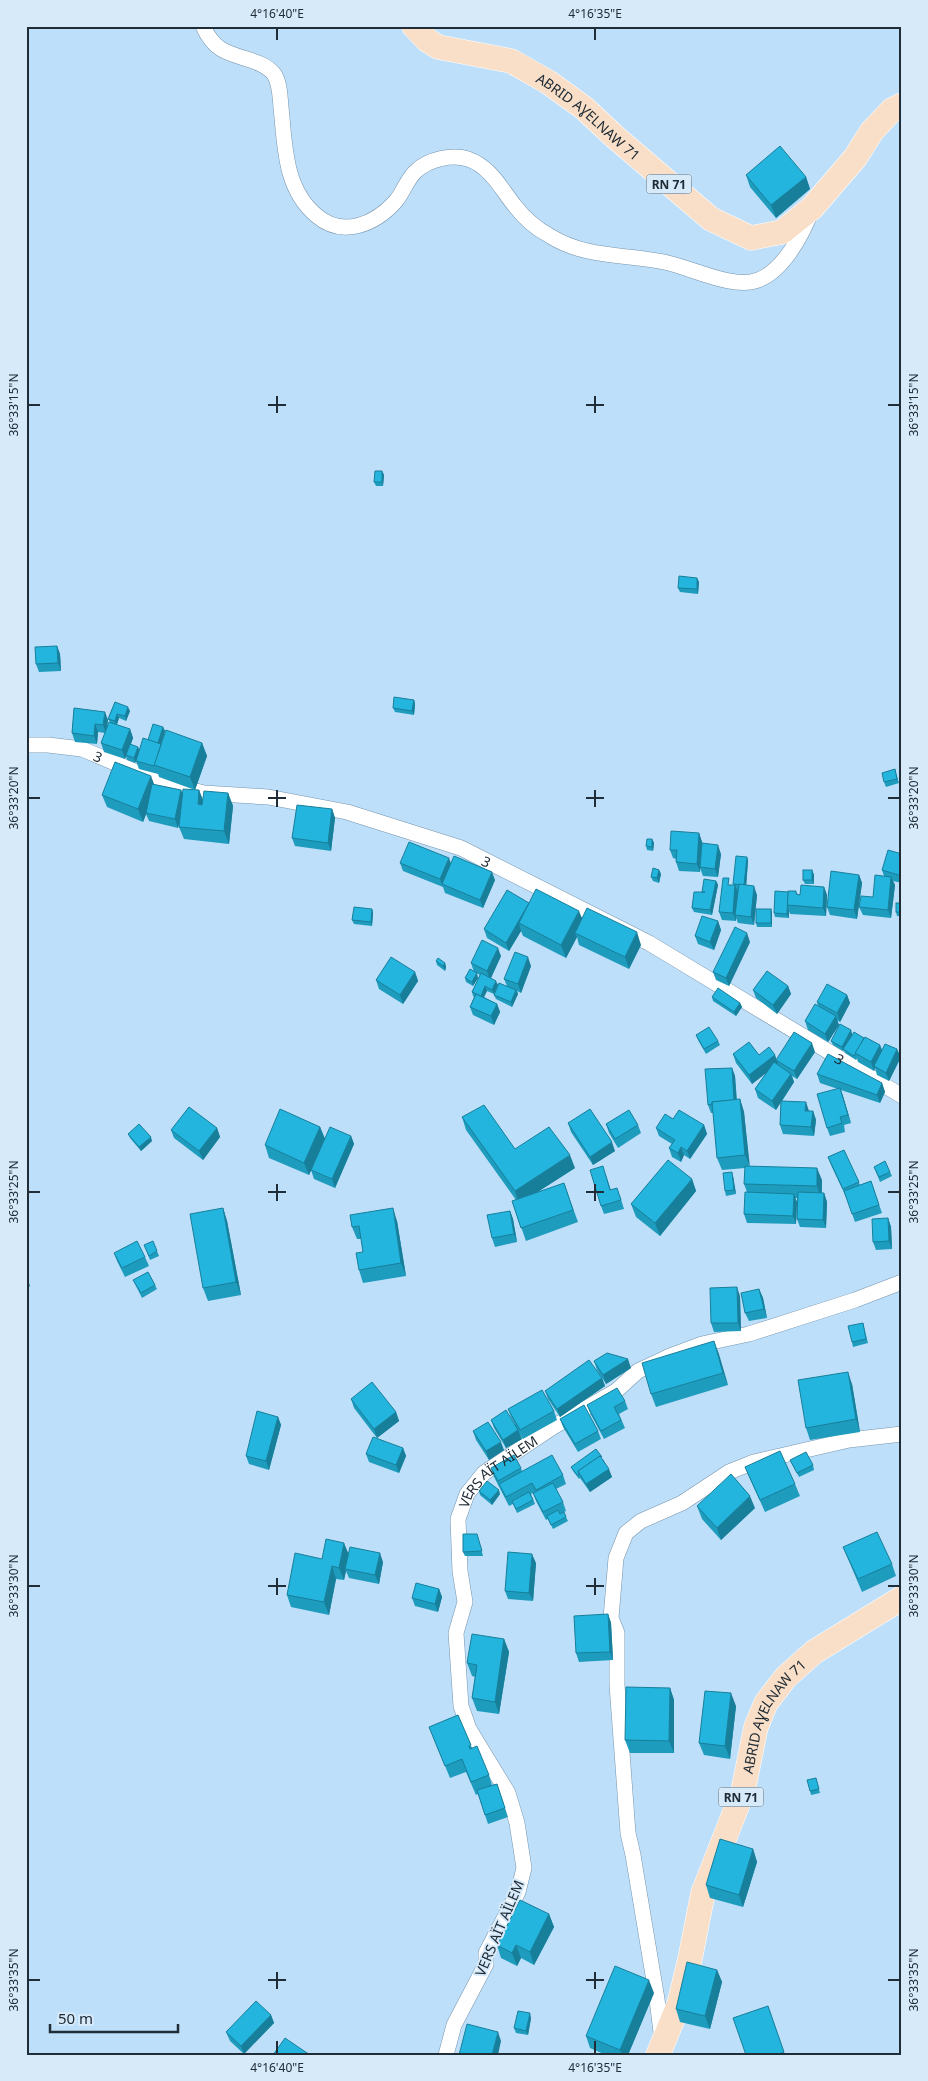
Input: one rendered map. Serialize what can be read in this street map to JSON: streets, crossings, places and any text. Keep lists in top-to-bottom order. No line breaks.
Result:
{"streets":{"main road":["ABRID AƔELNAW 71","RN 71"],"street":["3","VERS AÏT AÏLEM"]},"scale_bar":"50 m","coordinates":["4°16'40\"E","4°16'35\"E","36°33'15\"N","36°33'20\"N","36°33'25\"N","36°33'30\"N","36°33'35\"N"]}
